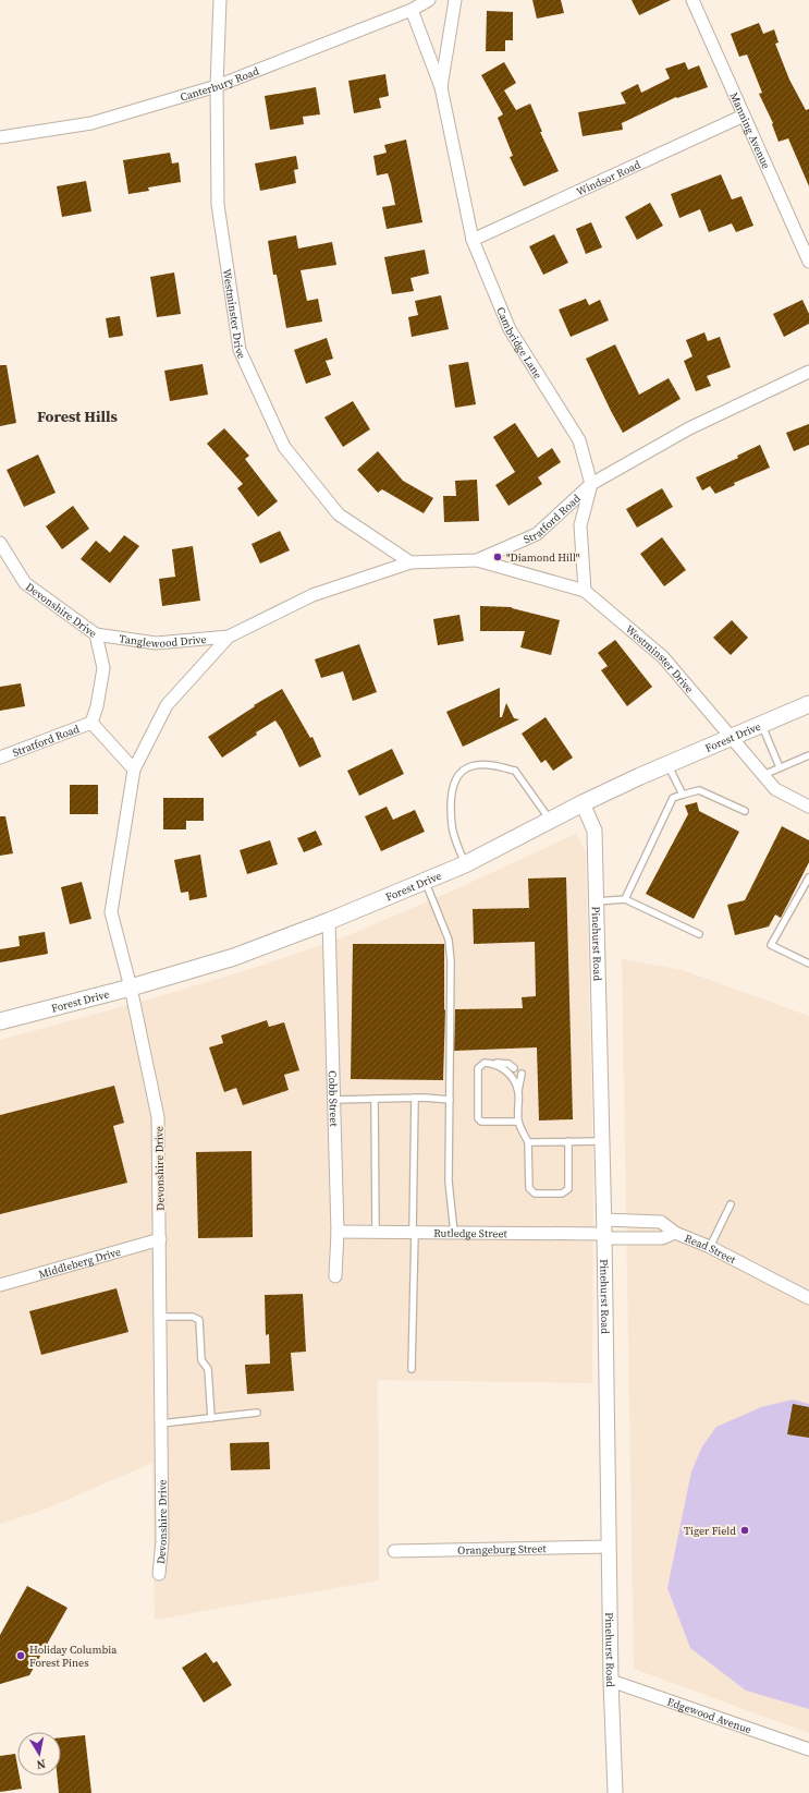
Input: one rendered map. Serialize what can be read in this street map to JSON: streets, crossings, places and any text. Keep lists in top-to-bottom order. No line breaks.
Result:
{"streets":{"main road":["Forest Drive"],"street":["Canterbury Road","Manning Avenue","Windsor Road","Westminster Drive","Cambridge Lane","Stratford Road","Devonshire Drive","Tanglewood Drive","Pinehurst Road","Cobb Street","Rutledge Street","Read Street","Middleberg Drive","Orangeburg Street","Edgewood Avenue"]},"crossings":[["Canterbury Road","Westminster Drive"],["Canterbury Road","Cambridge Lane"],["Manning Avenue","Windsor Road"],["Windsor Road","Cambridge Lane"],["Westminster Drive","Stratford Road"],["Westminster Drive","Forest Drive"],["Cambridge Lane","Stratford Road"],["Stratford Road","Devonshire Drive"],["Stratford Road","Tanglewood Drive"],["Devonshire Drive","Tanglewood Drive"],["Devonshire Drive","Forest Drive"],["Devonshire Drive","Middleberg Drive"],["Forest Drive","Pinehurst Road"],["Forest Drive","Cobb Street"],["Pinehurst Road","Rutledge Street"],["Pinehurst Road","Read Street"],["Pinehurst Road","Orangeburg Street"],["Pinehurst Road","Edgewood Avenue"],["Cobb Street","Rutledge Street"],["Rutledge Street","Read Street"]],"districts":["Forest Hills"],"places":["\"Diamond Hill\"","Tiger Field","Holiday Columbia Forest Pines"],"north":"bottom"}
